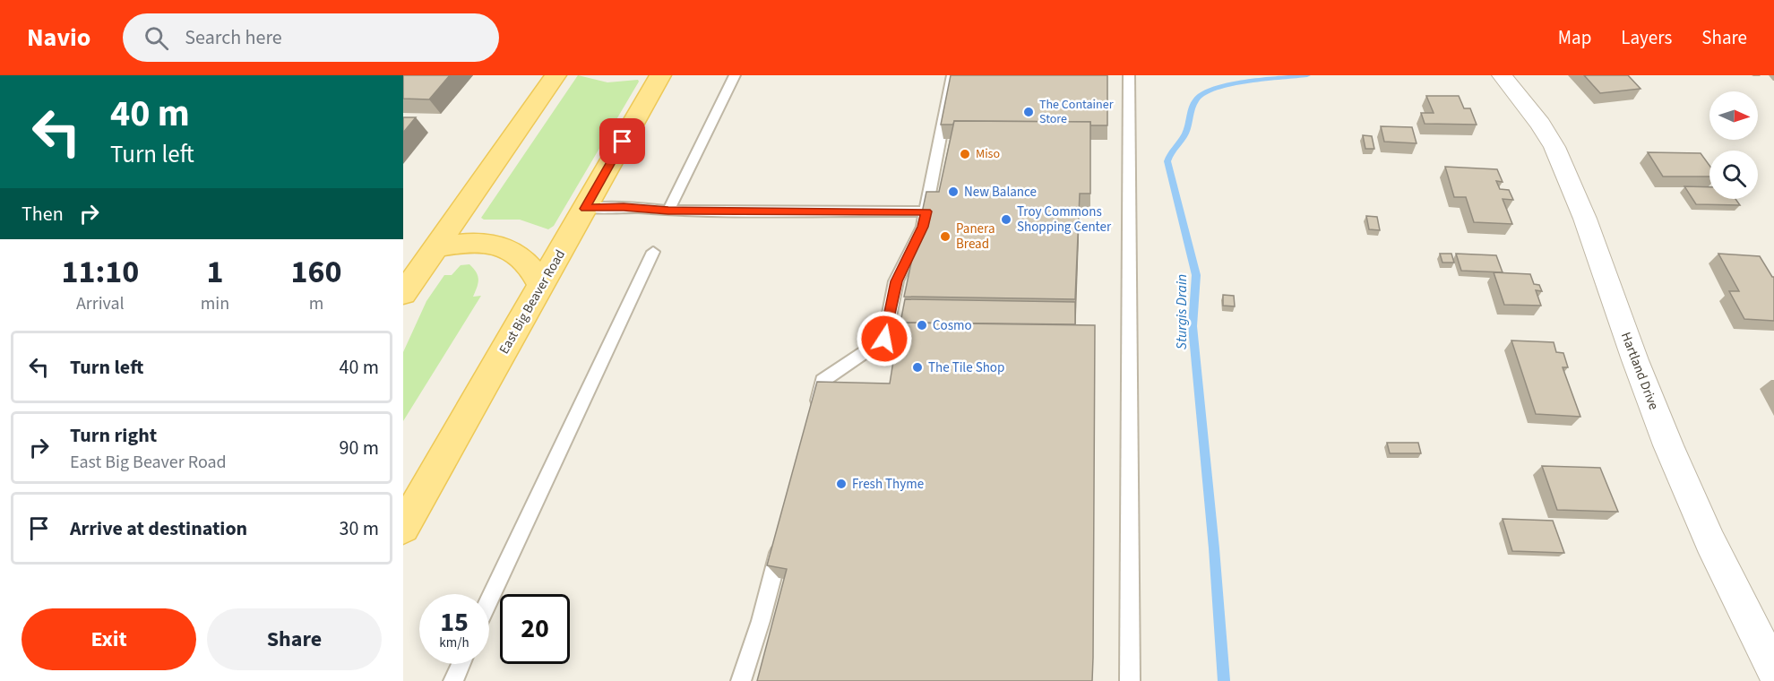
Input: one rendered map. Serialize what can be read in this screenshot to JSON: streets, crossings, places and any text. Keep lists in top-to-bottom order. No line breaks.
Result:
{"streets":{"main road":["East Big Beaver Road"],"street":["Hartland Drive"]},"water":["Sturgis Drain"],"places":["The Container Store","Miso","New Balance","Troy Commons Shopping Center","Panera Bread","Cosmo","The Tile Shop","Fresh Thyme"],"north":"right","page":{"header":"Navio","search":"Search here","nav":["Map","Layers","Share"],"turn":["40 m","Turn left"],"then":"Then","eta":["11:10","Arrival","1","min","160","m"],"list":[{"name":"Turn left","value":"40 m"},{"name":"Turn right","note":"East Big Beaver Road","value":"90 m"},{"name":"Arrive at destination","value":"30 m"}],"speed":"15 km/h","limit":"20","buttons":["Exit","Share"]}}
